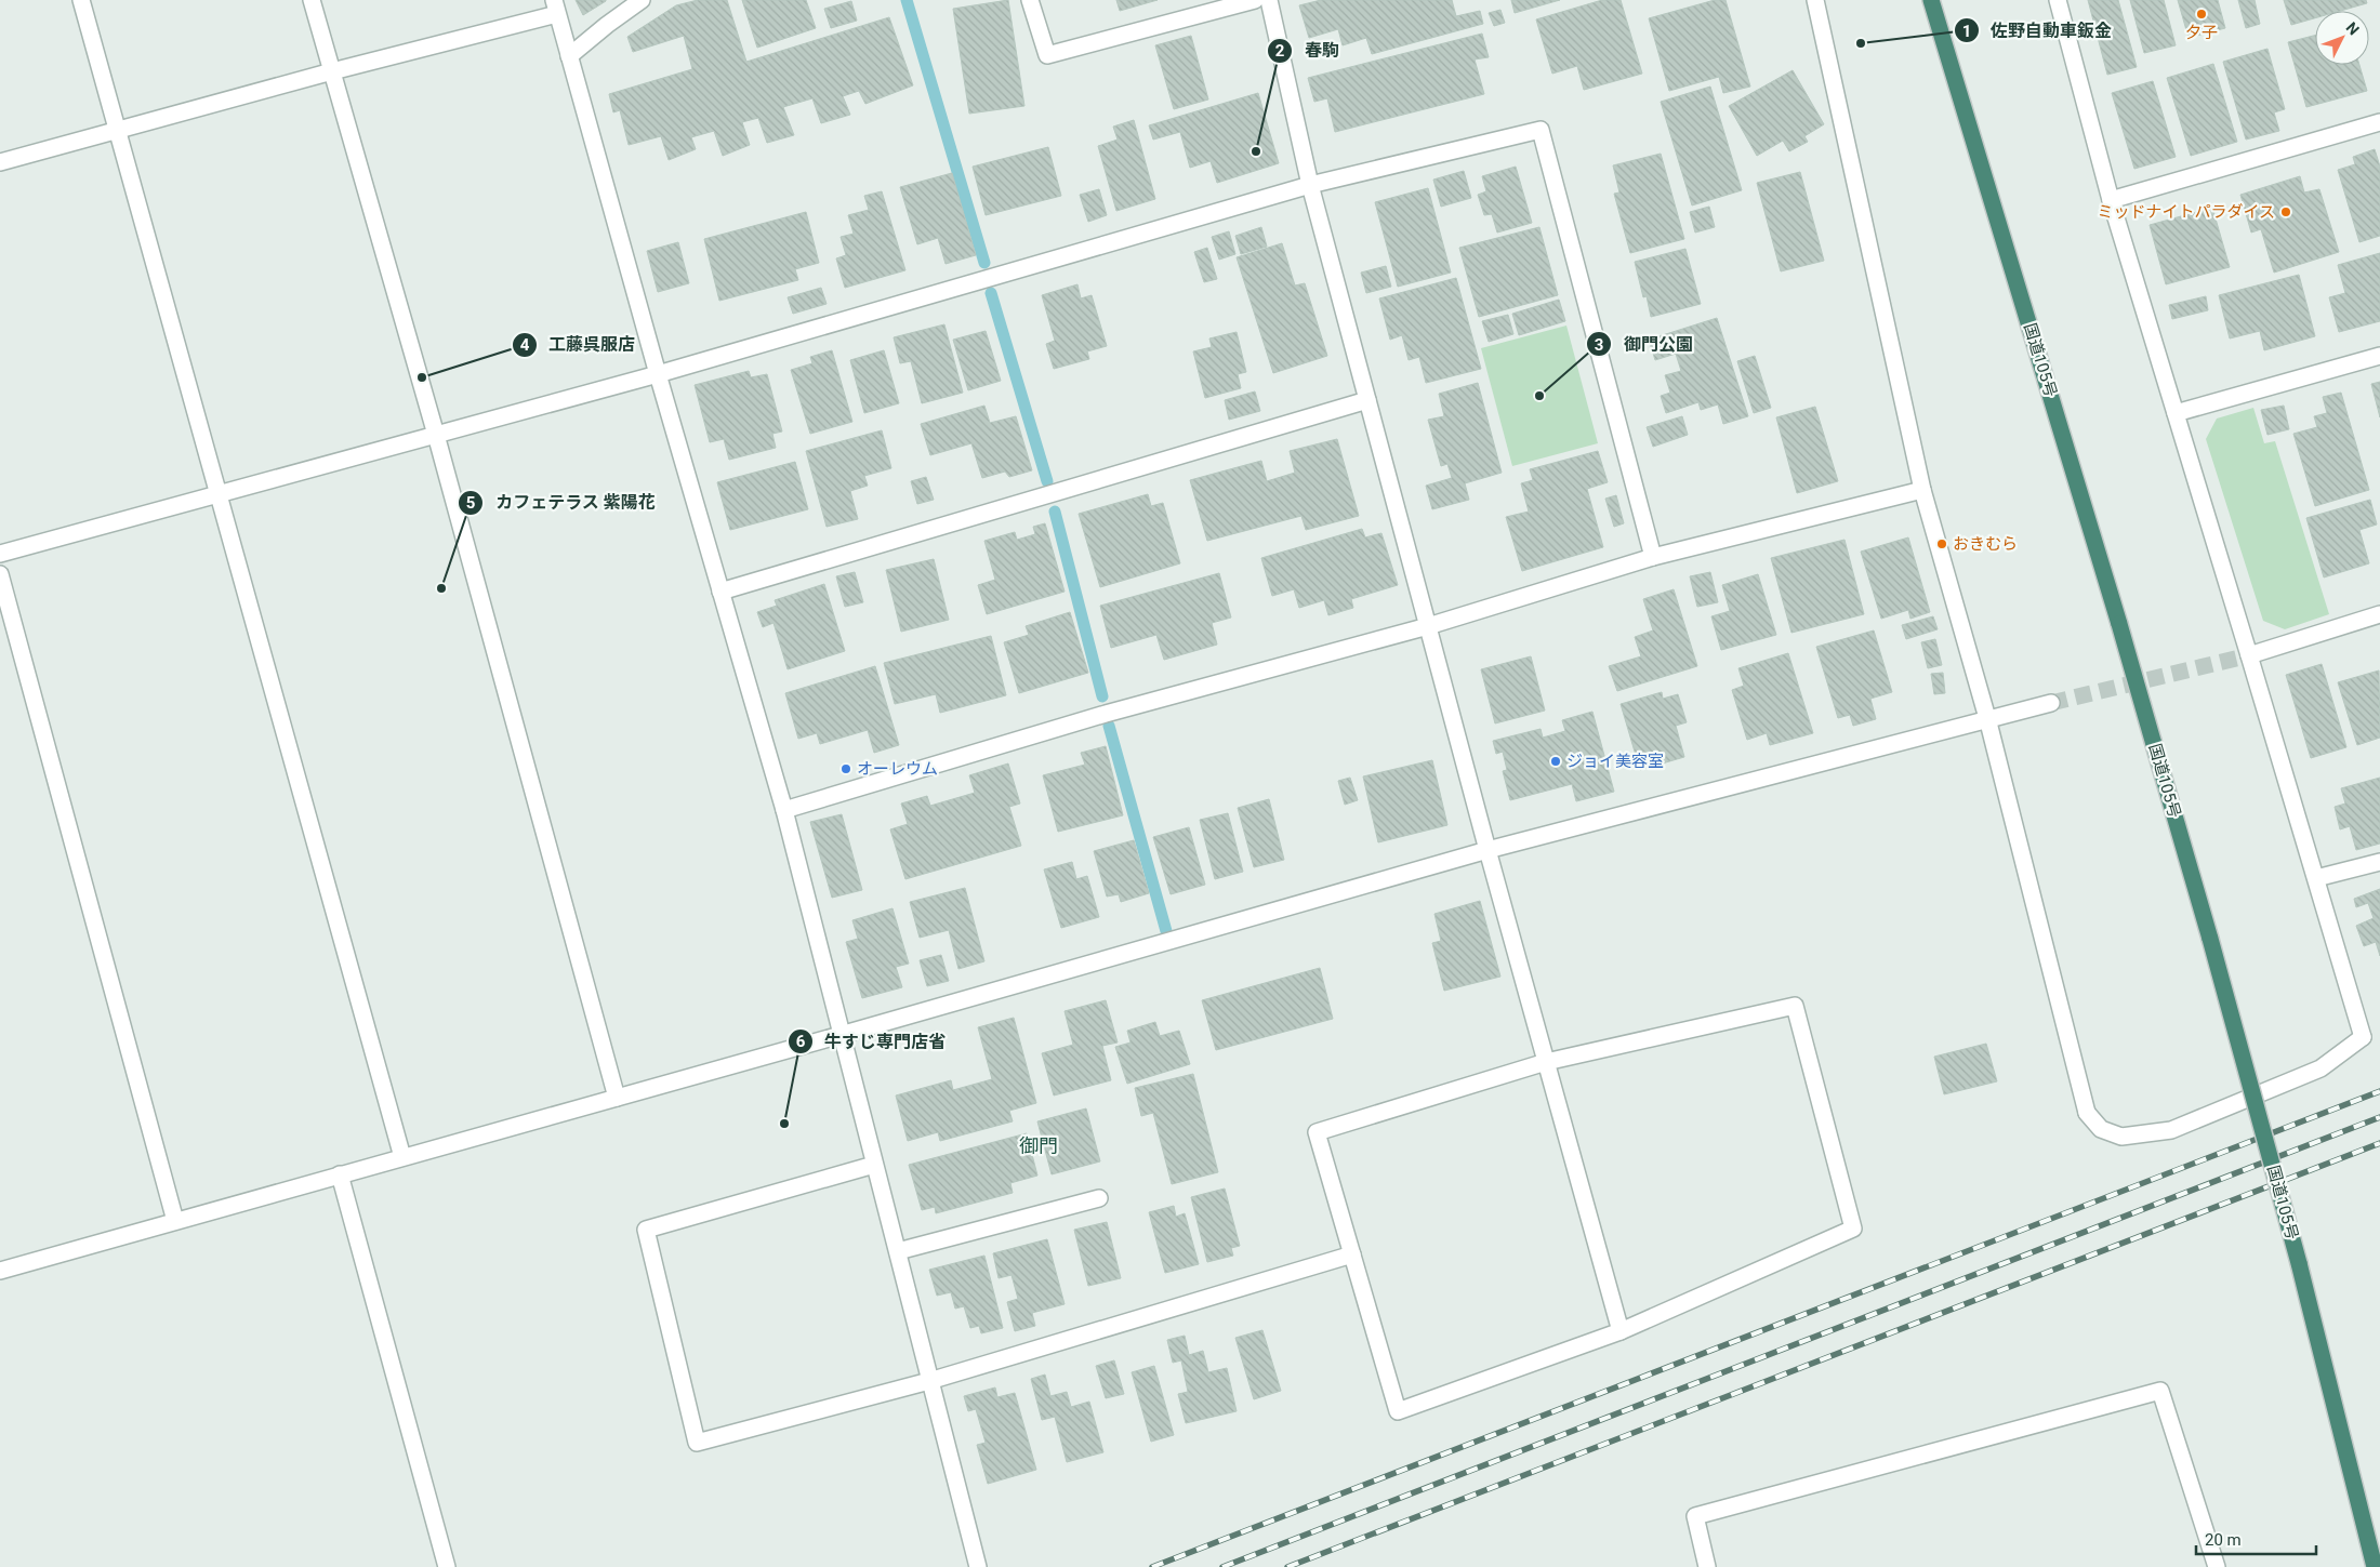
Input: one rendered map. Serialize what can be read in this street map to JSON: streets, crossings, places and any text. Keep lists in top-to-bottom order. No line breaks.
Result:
{"streets":{"highway":["国道105号"]},"districts":["御門"],"places":["夕子","佐野自動車鈑金","春駒","ミッドナイトパラダイス","工藤呉服店","御門公園","おきむら","カフェテラス 紫陽花","ジョイ美容室","オーレウム","牛すじ専門店省"],"scale_bar":"20 m","north":"top right"}
